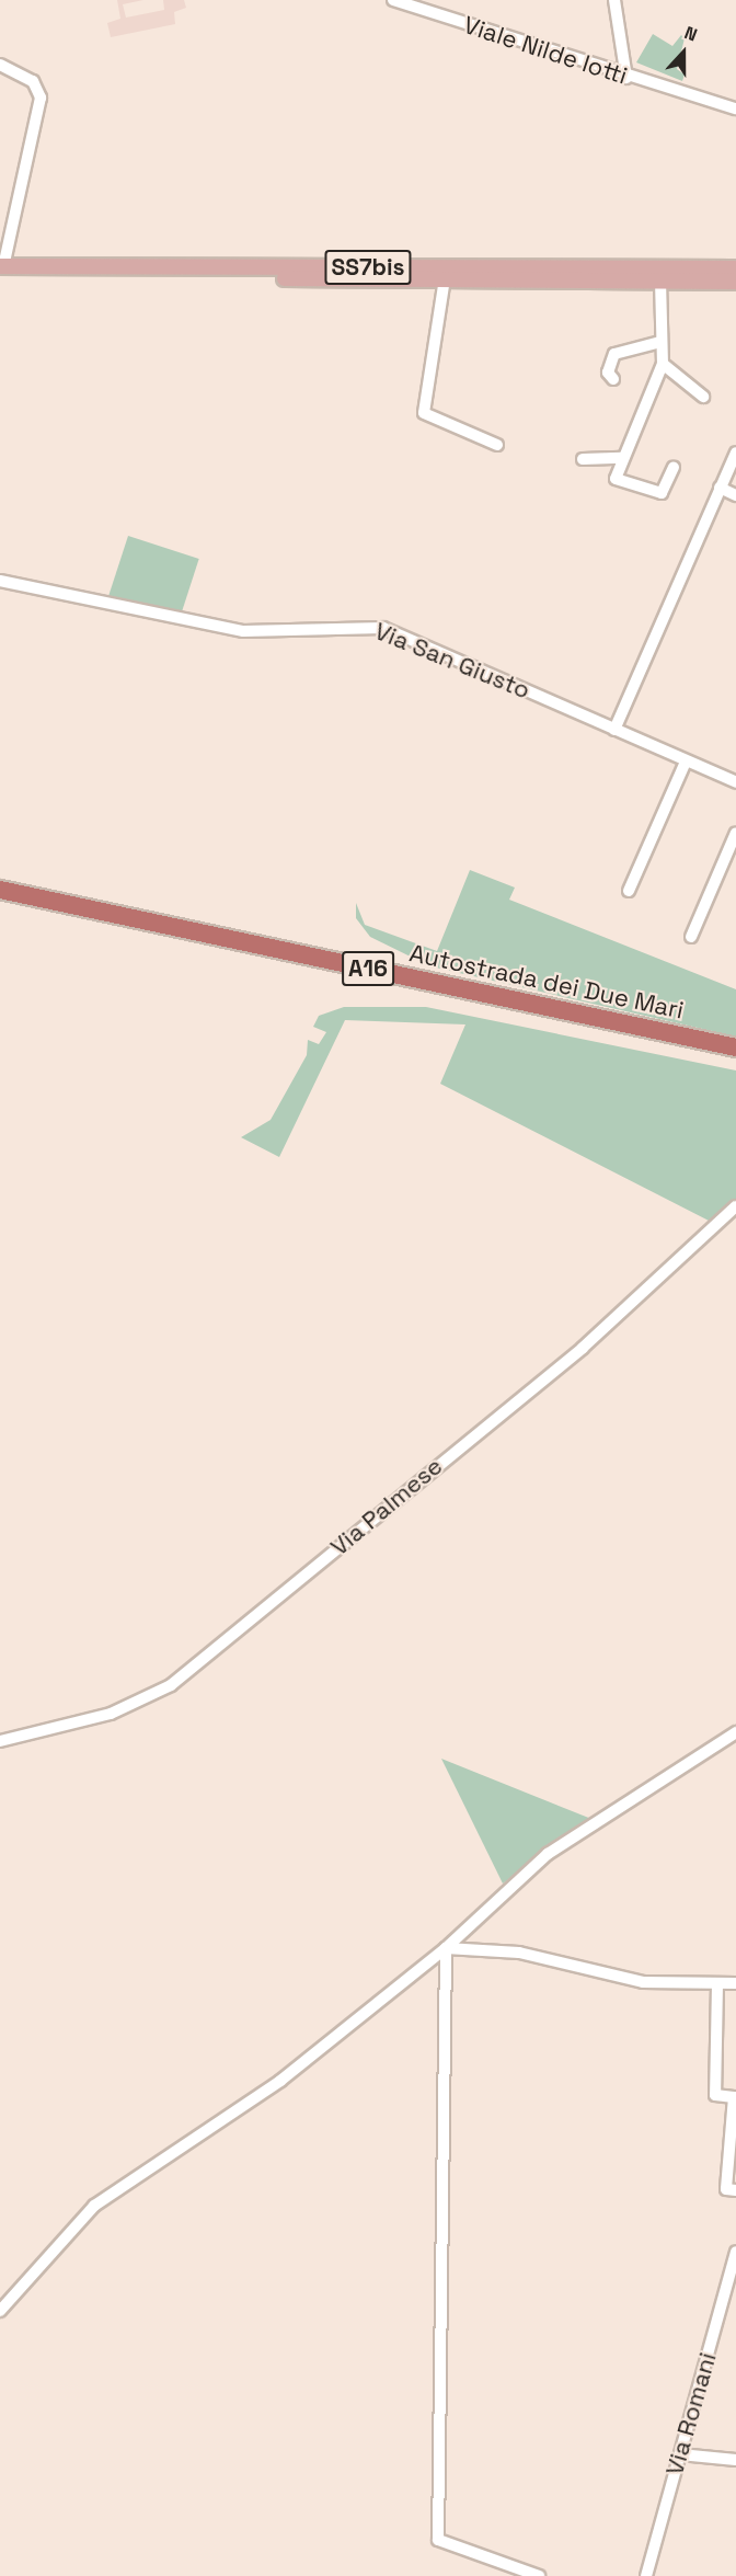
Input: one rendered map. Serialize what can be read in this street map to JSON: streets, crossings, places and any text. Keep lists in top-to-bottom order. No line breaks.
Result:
{"streets":{"highway":["A16","Autostrada dei Due Mari"],"main road":["SS7bis"],"street":["Viale Nilde Iotti","Via San Giusto","Via Palmese","Via Romani"]},"north":"top"}
